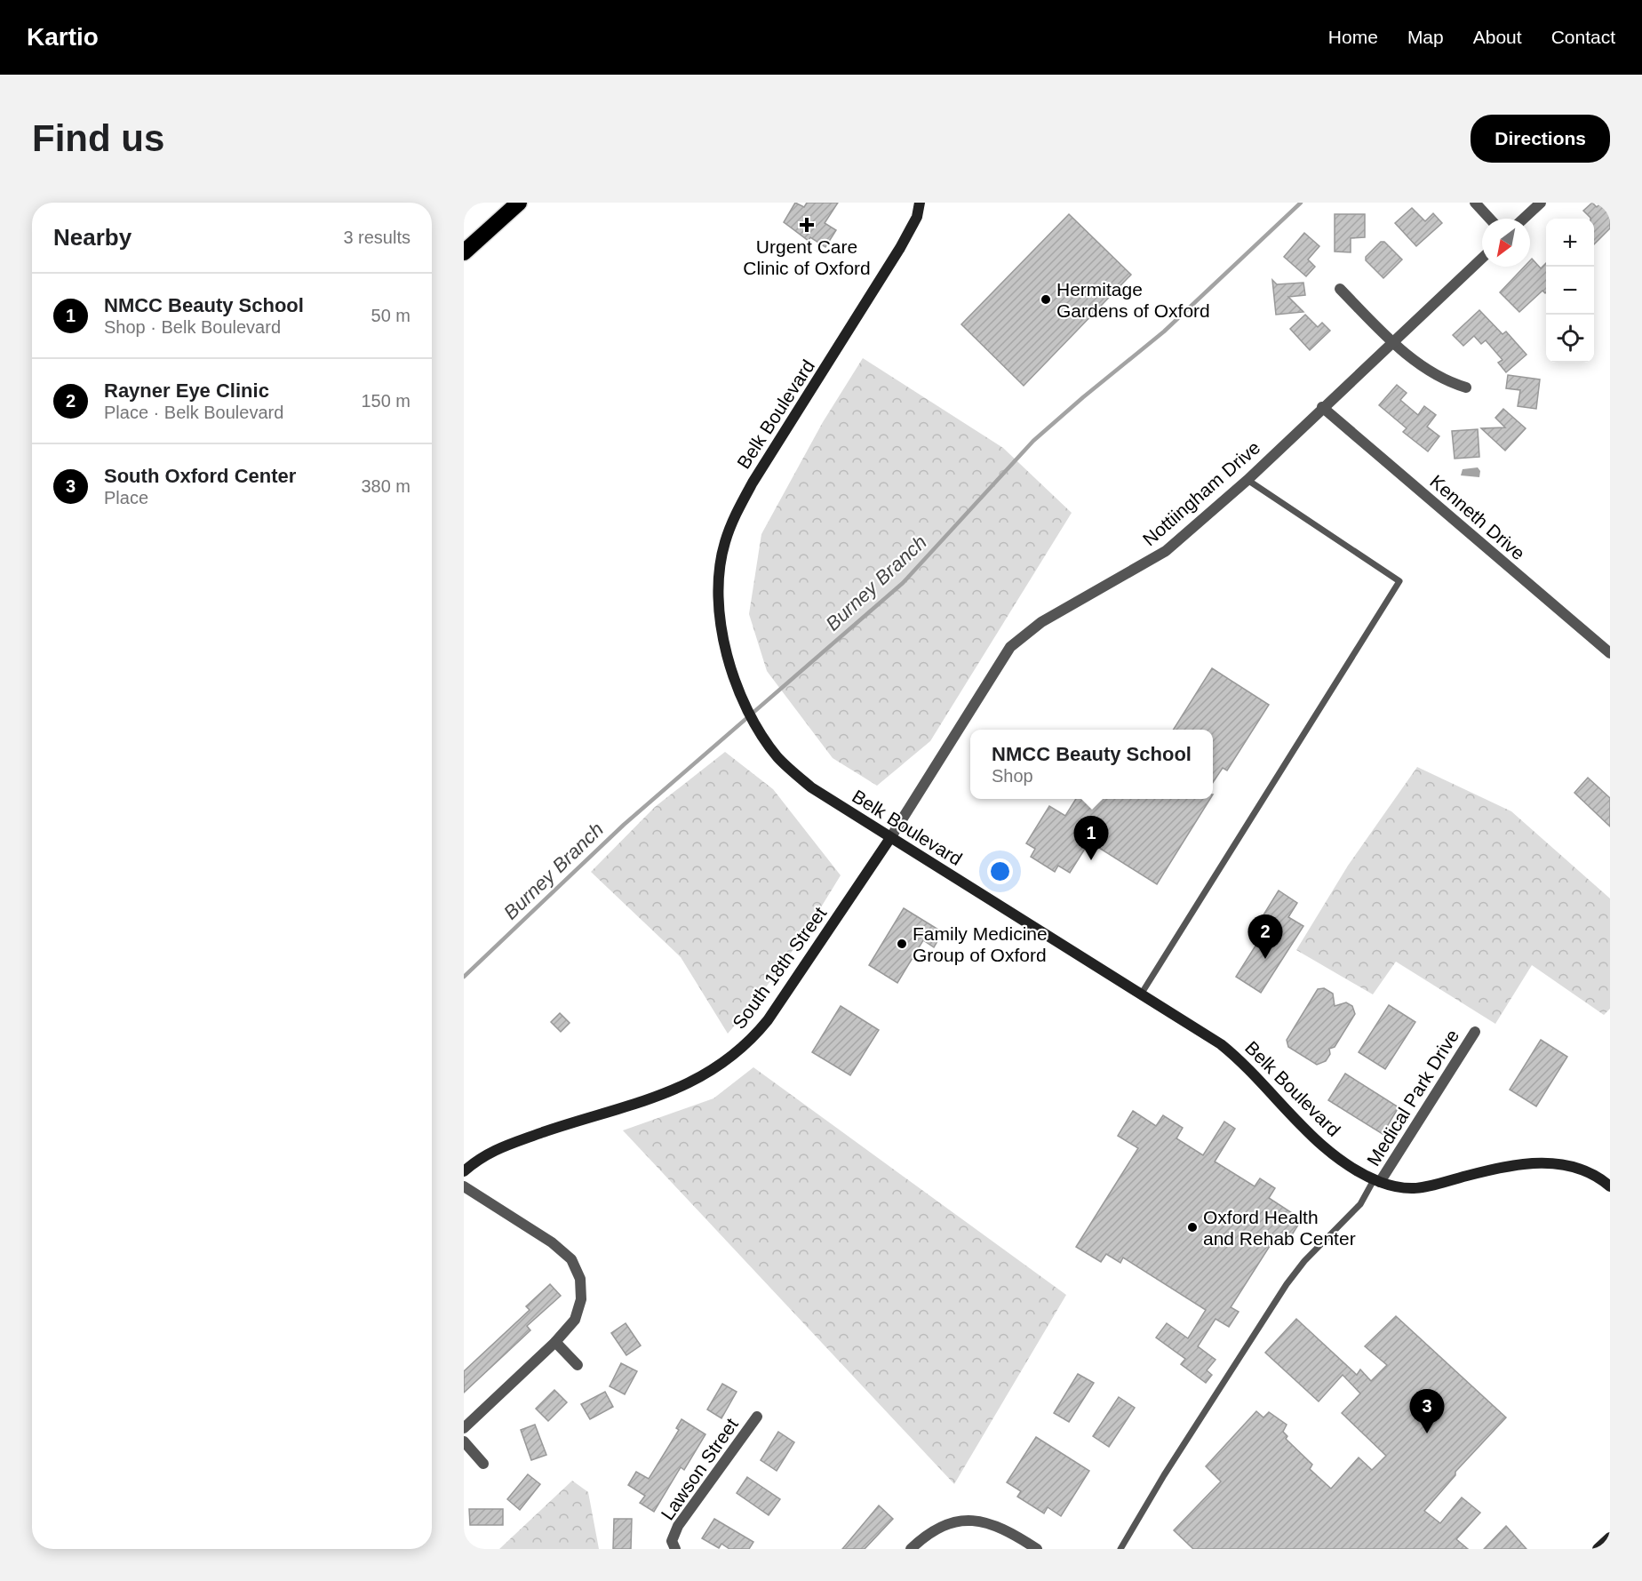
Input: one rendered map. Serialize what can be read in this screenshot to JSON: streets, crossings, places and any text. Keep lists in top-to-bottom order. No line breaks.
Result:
{"streets":{"street":["Belk Boulevard","Nottiingham Drive","Kenneth Drive","South 18th Street","Medical Park Drive","Lawson Street"]},"crossings":[["Belk Boulevard","Nottiingham Drive"],["Belk Boulevard","South 18th Street"],["Belk Boulevard","Medical Park Drive"],["Nottiingham Drive","Kenneth Drive"],["Nottiingham Drive","South 18th Street"]],"water":["Burney Branch"],"places":{"health":["Urgent Care Clinic of Oxford"],"other":["Hermitage Gardens of Oxford","Family Medicine Group of Oxford","Oxford Health and Rehab Center"]},"north":"bottom left","page":{"header":"Kartio","nav":["Home","Map","About","Contact"],"buttons":"Directions","title":"Find us","heading":["Nearby","3 results"],"map_buttons":["+","−"],"list":[{"mark":"1","name":"NMCC Beauty School","note":"Shop · Belk Boulevard","value":"50 m"},{"mark":"2","name":"Rayner Eye Clinic","note":"Place · Belk Boulevard","value":"150 m"},{"mark":"3","name":"South Oxford Center","note":"Place","value":"380 m"}],"popup":["NMCC Beauty School","Shop"],"pins":["1","2","3"]}}
